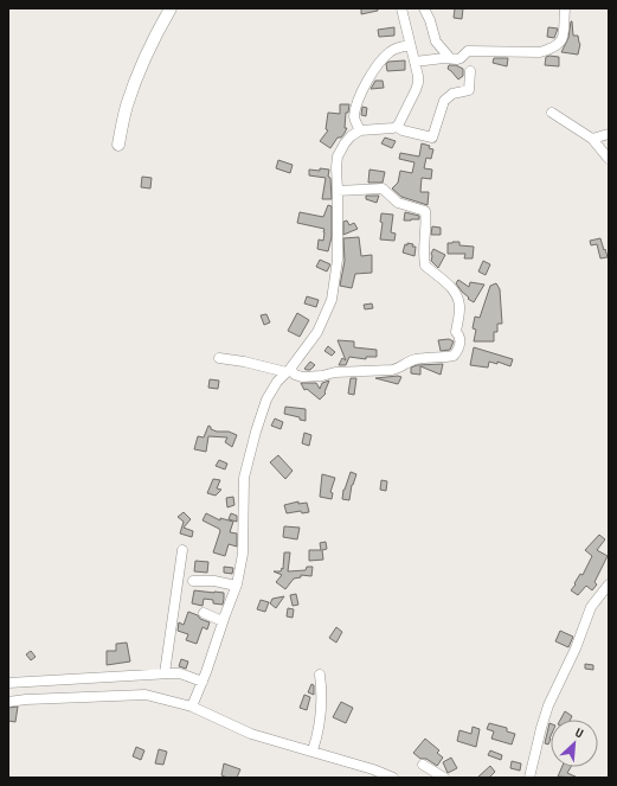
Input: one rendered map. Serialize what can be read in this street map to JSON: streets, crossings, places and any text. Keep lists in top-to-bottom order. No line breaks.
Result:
{"north":"top right"}
